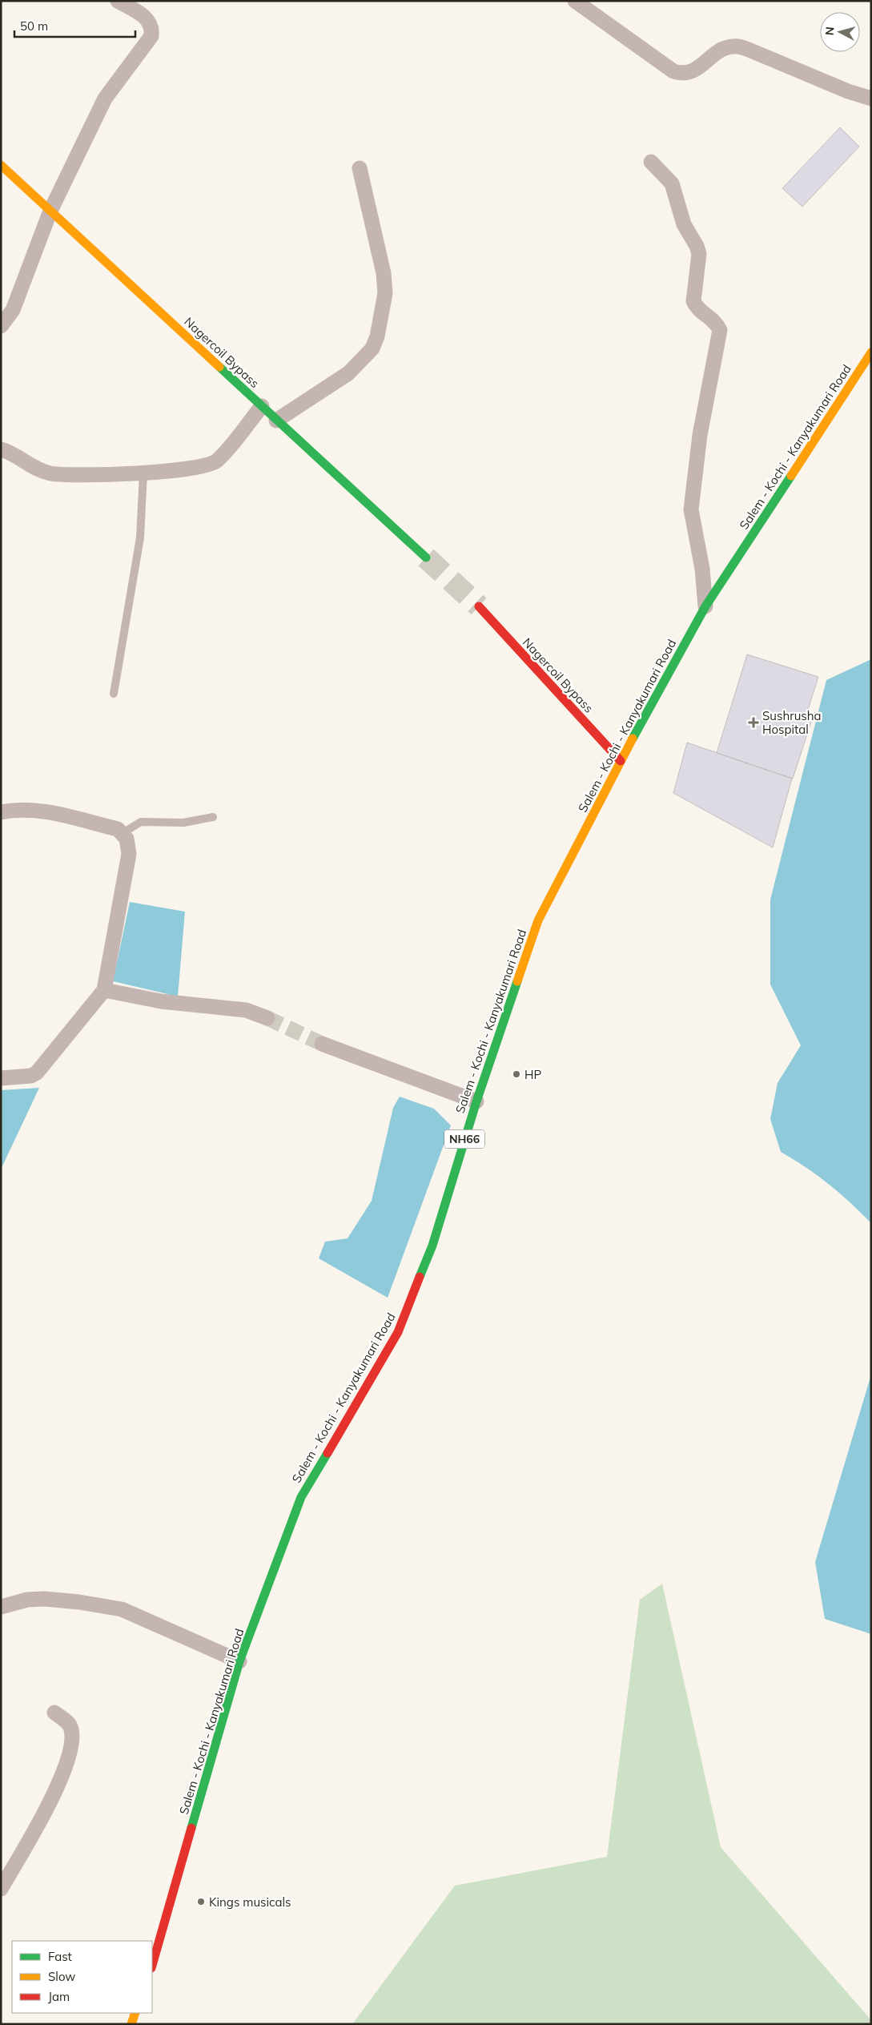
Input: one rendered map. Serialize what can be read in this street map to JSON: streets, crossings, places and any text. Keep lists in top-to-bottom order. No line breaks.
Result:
{"streets":{"main road":["Nagercoil Bypass","Salem - Kochi - Kanyakumari Road","NH66"]},"crossings":[["Nagercoil Bypass","Salem - Kochi - Kanyakumari Road"]],"places":{"health":["Sushrusha Hospital"],"other":["HP","Kings musicals"]},"legend":["Fast","Slow","Jam"],"scale_bar":"50 m","north":"left"}
